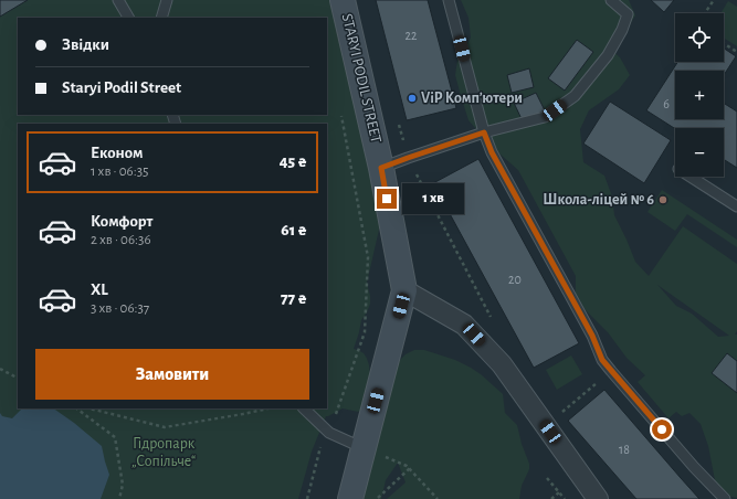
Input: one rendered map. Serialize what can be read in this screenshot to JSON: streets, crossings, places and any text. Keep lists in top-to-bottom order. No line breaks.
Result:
{"streets":{"main road":["STARYI PODIL STREET"]},"parks":["Гідропарк „Сопільче“"],"places":["ViP Комп’ютери","Школа-ліцей № 6"],"house_numbers":["22","6","20","18"],"page":{"map_buttons":["+","−"],"banner":["Звідки","Staryi Podil Street"],"list":[{"name":"Економ","note":"1 хв · 06:35","value":"45 ₴"},{"name":"Комфорт","note":"2 хв · 06:36","value":"61 ₴"},{"name":"XL","note":"3 хв · 06:37","value":"77 ₴"}],"bubble":"1 хв","buttons":"Замовити"}}
